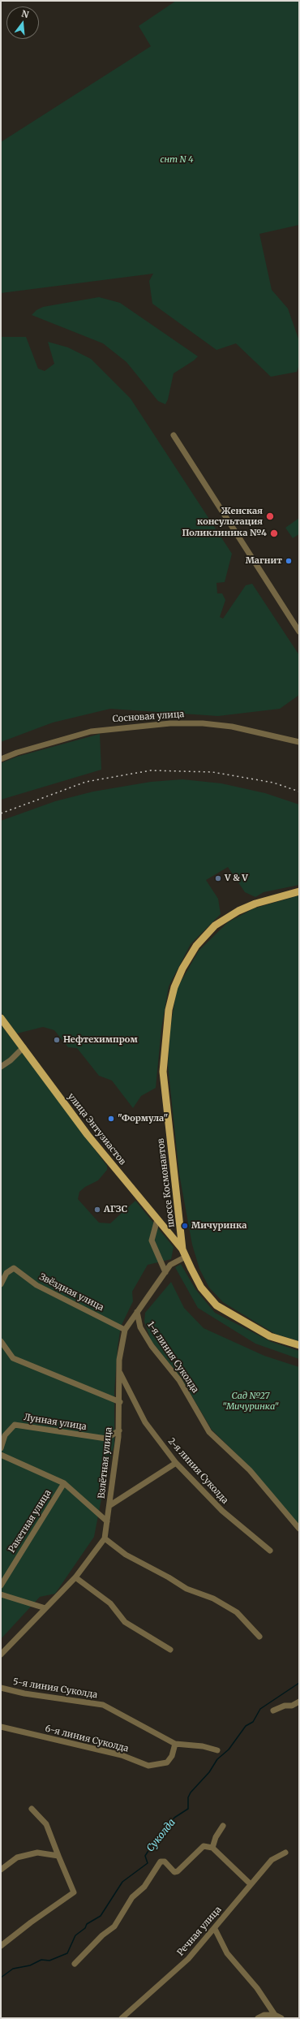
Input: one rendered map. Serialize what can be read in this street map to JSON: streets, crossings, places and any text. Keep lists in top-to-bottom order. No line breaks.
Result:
{"streets":{"main road":["улица Энтузиастов","шоссе Космонавтов"],"street":["Сосновая улица","Звёздная улица","1-я линия Суколда","Лунная улица","Взлётная улица","2-я линия Суколда","Ракетная улица","5-я линия Суколда","6-я линия Суколда","Речная улица"]},"crossings":[["улица Энтузиастов","шоссе Космонавтов"],["шоссе Космонавтов","Взлётная улица"],["Звёздная улица","Взлётная улица"],["1-я линия Суколда","Взлётная улица"],["Лунная улица","Взлётная улица"],["Взлётная улица","2-я линия Суколда"],["5-я линия Суколда","6-я линия Суколда"]],"water":["Суколда"],"parks":["снт N 4","Сад №27 \"Мичуринка\""],"places":["Женская консультация","Поликлиника №4","Магнит","V & V","Нефтехимпром","\"Формула\"","АГЗС","Мичуринка"],"north":"top"}
